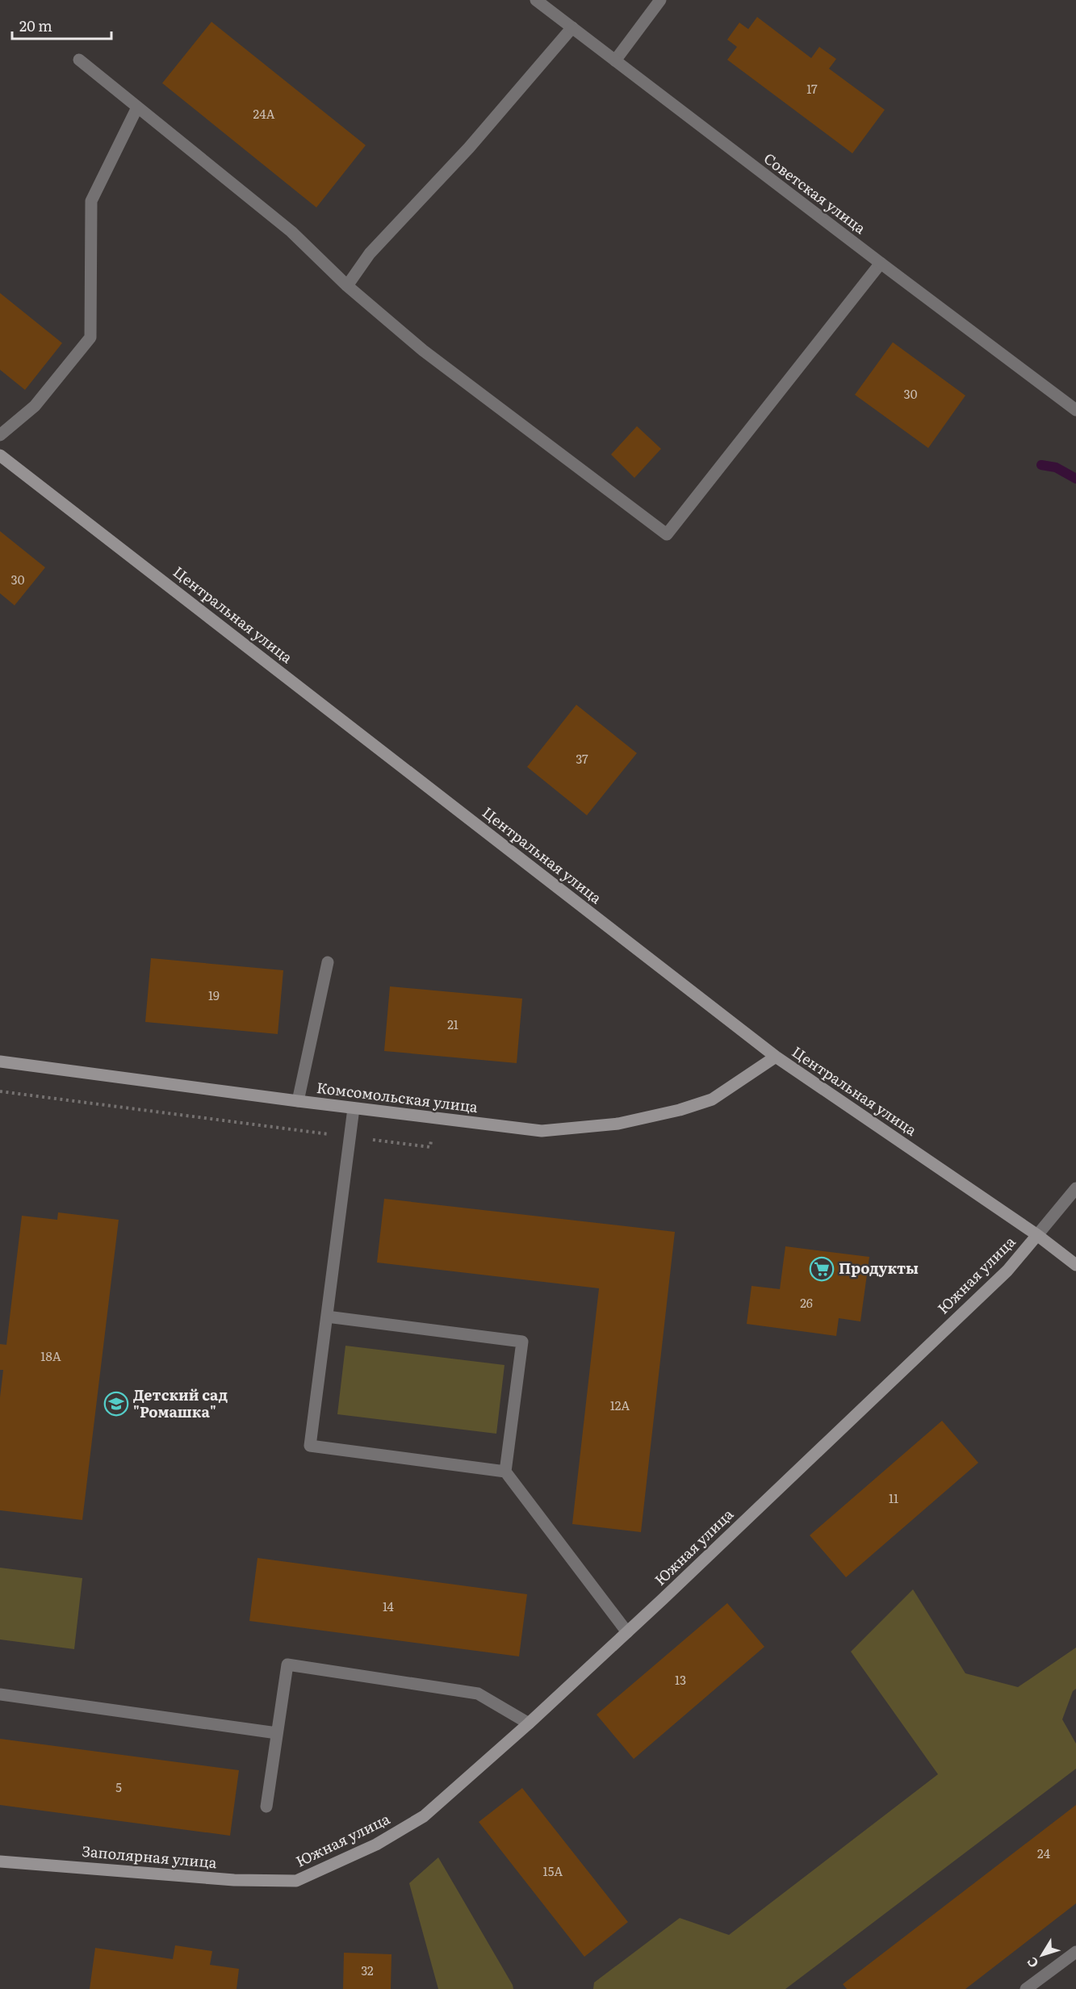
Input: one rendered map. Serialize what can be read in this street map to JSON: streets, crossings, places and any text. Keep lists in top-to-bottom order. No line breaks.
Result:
{"streets":{"street":["Советская улица","Центральная улица","Комсомольская улица","Южная улица","Заполярная улица"]},"crossings":[["Центральная улица","Комсомольская улица"],["Центральная улица","Южная улица"],["Южная улица","Заполярная улица"]],"places":{"supermarket":["Продукты"],"school or university":["Детский сад \"Ромашка\""]},"house_numbers":["17","24А","30","30","37","19","21","26","18А","12А","11","14","13","5","24","15А","32"],"scale_bar":"20 m","north":"bottom left"}
